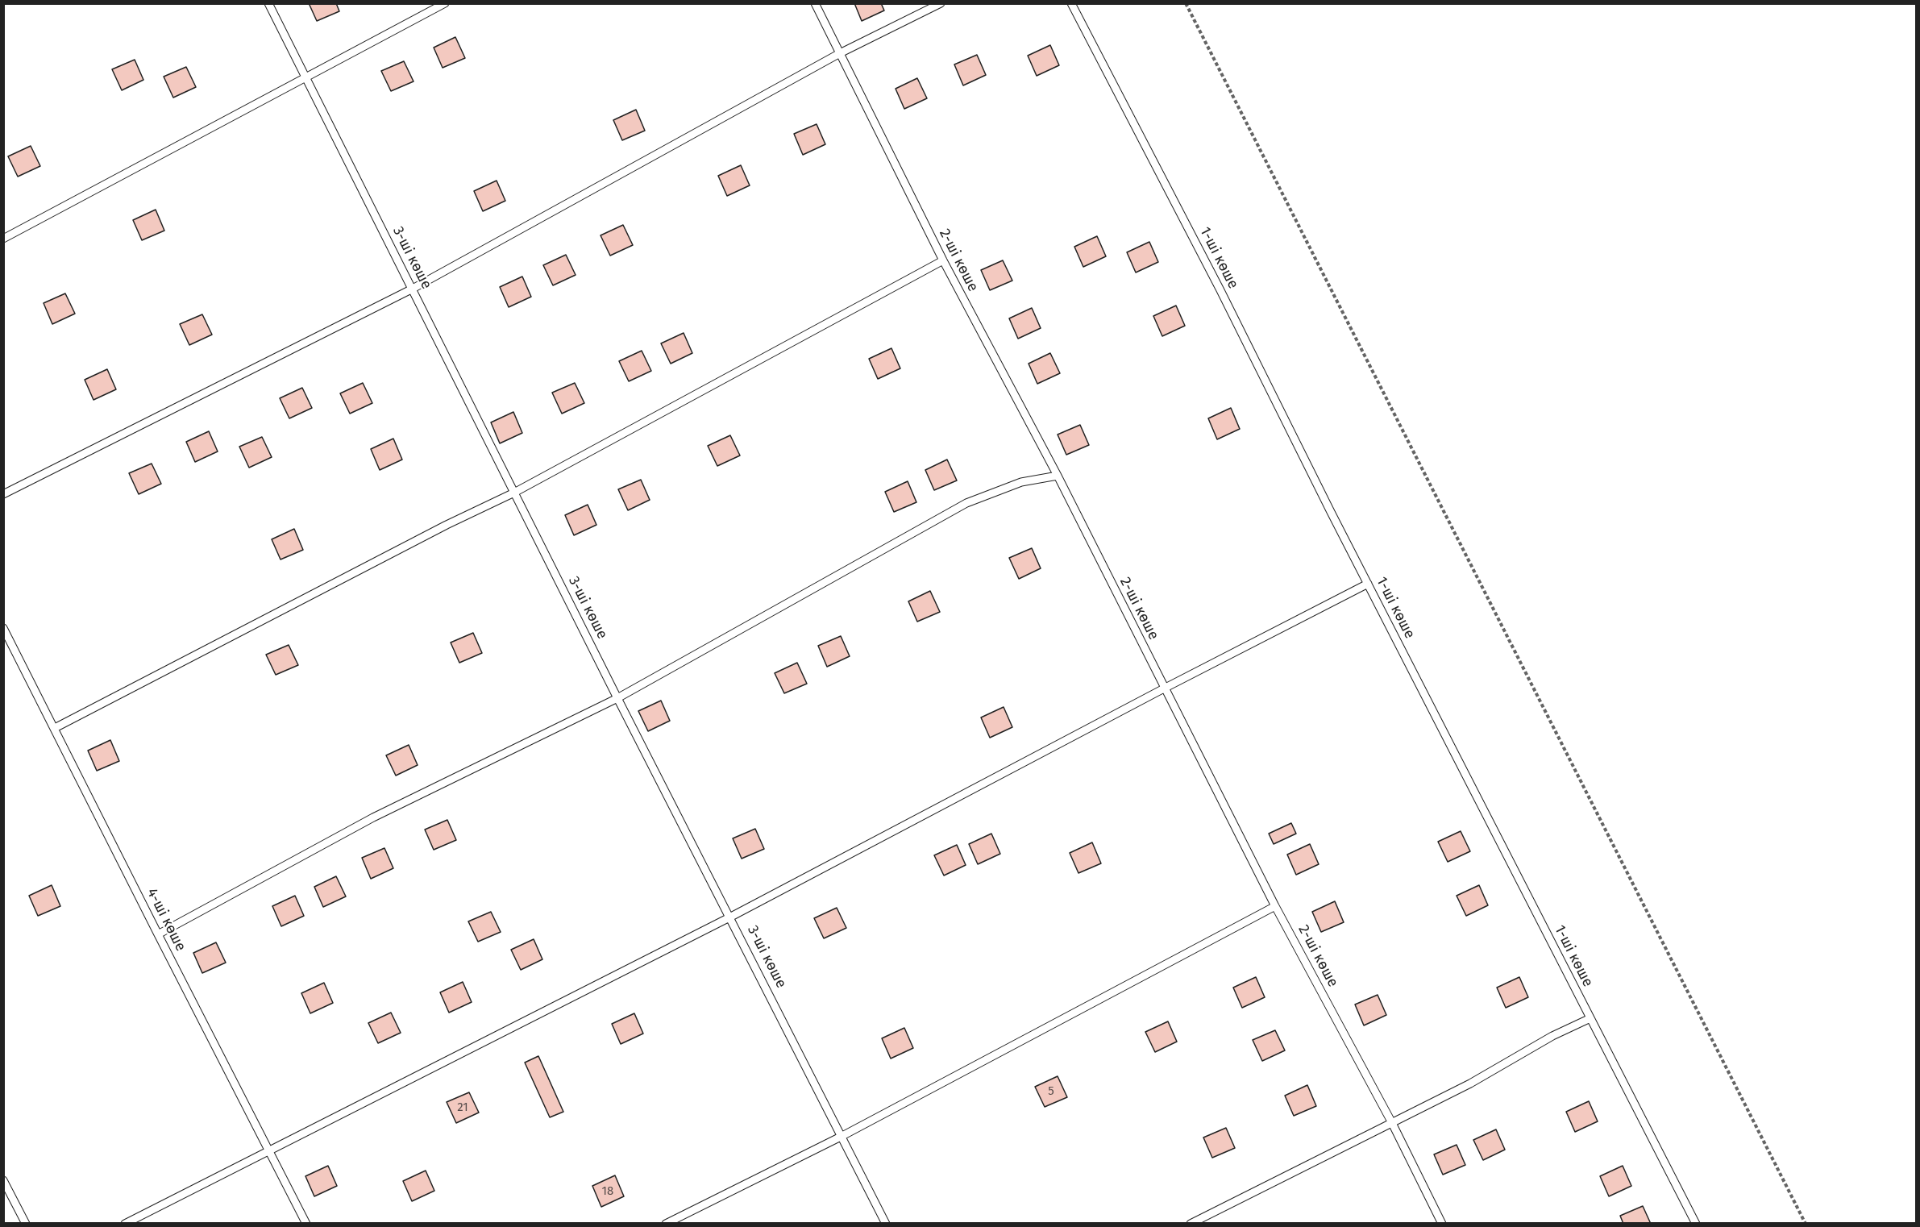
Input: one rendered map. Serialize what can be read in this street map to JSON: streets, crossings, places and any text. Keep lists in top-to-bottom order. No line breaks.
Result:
{"streets":{"lane":["3-ші көше","1-ші көше","2-ші көше","4-ші көше"]},"house_numbers":["5","21","18"]}
